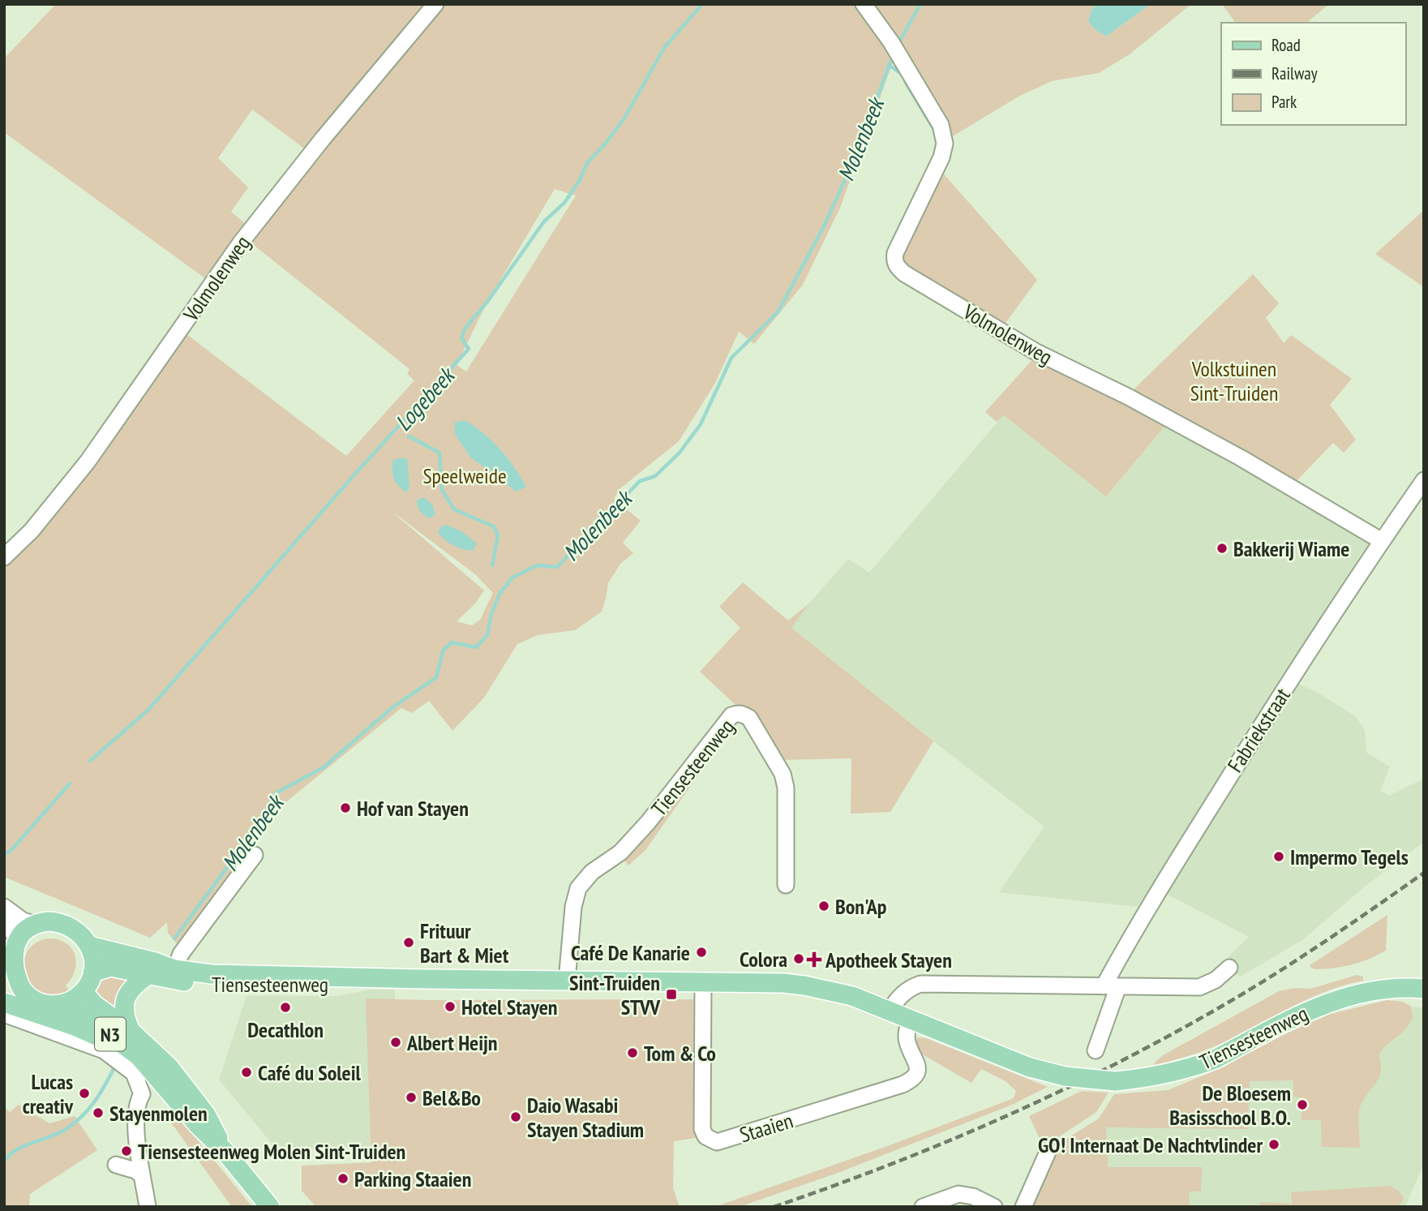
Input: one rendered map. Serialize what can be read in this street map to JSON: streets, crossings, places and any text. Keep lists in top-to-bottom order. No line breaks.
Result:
{"streets":{"main road":["Tiensesteenweg","N3"],"street":["Volmolenweg","Fabriekstraat","Staaien"]},"crossings":[["Volmolenweg","Fabriekstraat"],["Tiensesteenweg","N3"],["Tiensesteenweg","Staaien"]],"water":["Molenbeek","Logebeek"],"parks":["Volkstuinen Sint-Truiden","Speelweide"],"places":{"other":["Bakkerij Wiame","Hof van Stayen","Impermo Tegels","Bon'Ap","Frituur Bart & Miet","Café De Kanarie","Colora","Hotel Stayen","Decathlon","Albert Heijn","Tom & Co","Café du Soleil","Lucas creativ","Bel&Bo","De Bloesem Basisschool B.O.","Stayenmolen","Daio Wasabi Stayen Stadium","GO! Internaat De Nachtvlinder","Tiensesteenweg Molen Sint-Truiden","Parking Staaien"],"health":["Apotheek Stayen"],"transit":["Sint-Truiden STVV"]},"legend":["Road","Railway","Park"]}
